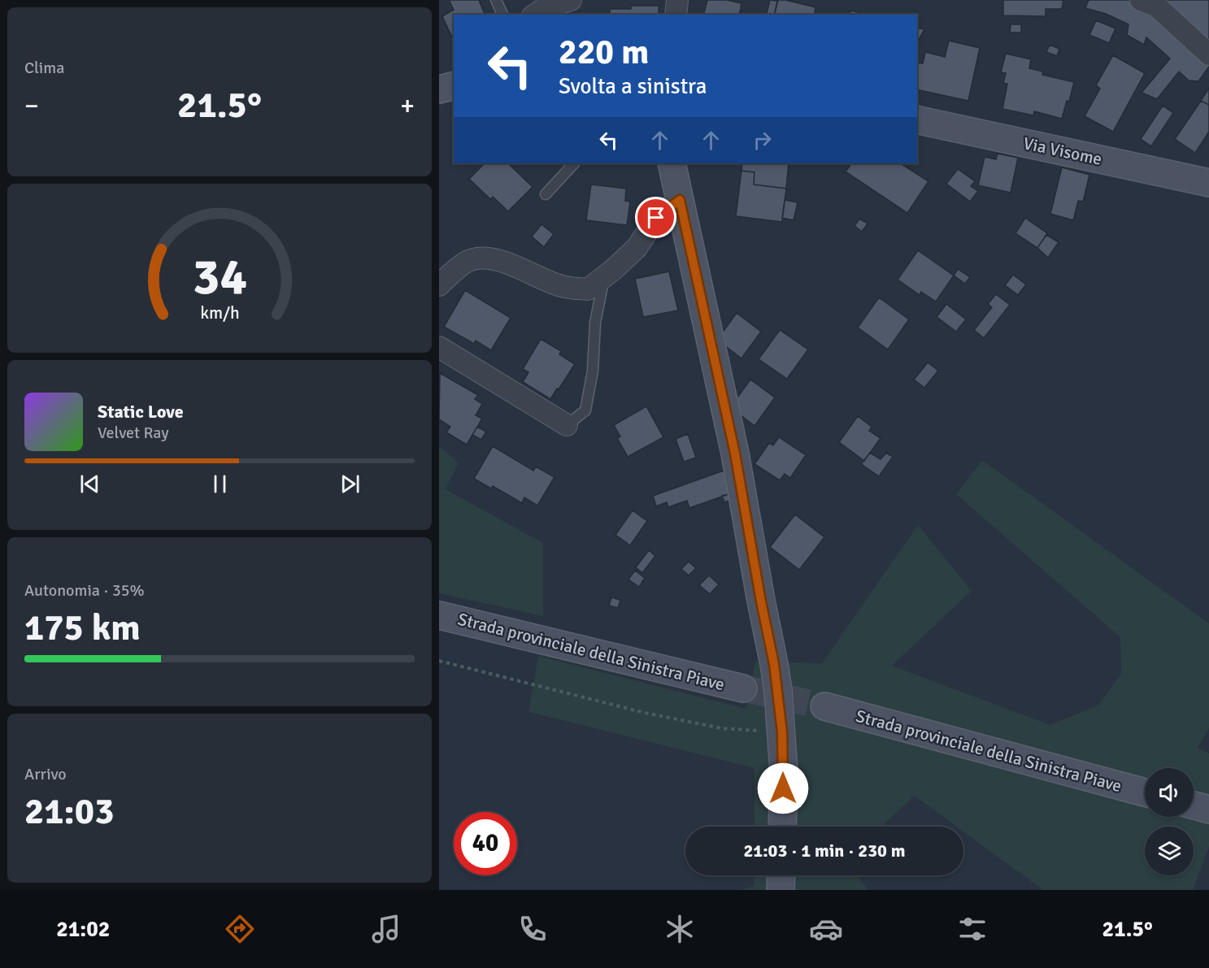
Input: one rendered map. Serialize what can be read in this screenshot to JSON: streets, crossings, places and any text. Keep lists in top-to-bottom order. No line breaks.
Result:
{"streets":{"street":["Via Visome","Strada provinciale della Sinistra Piave"]},"page":{"tile":["Clima",["Autonomia · 35%","175 km"],["Arrivo","21:03"]],"turn":["220 m","Svolta a sinistra"],"heat":["−","21.5°","+"],"song":["Static Love","Velvet Ray"],"limit":"40","trip":"21:03 · 1 min · 230 m","tabs":["21:02","21.5°"],"gauge":["34","km/h"]}}
